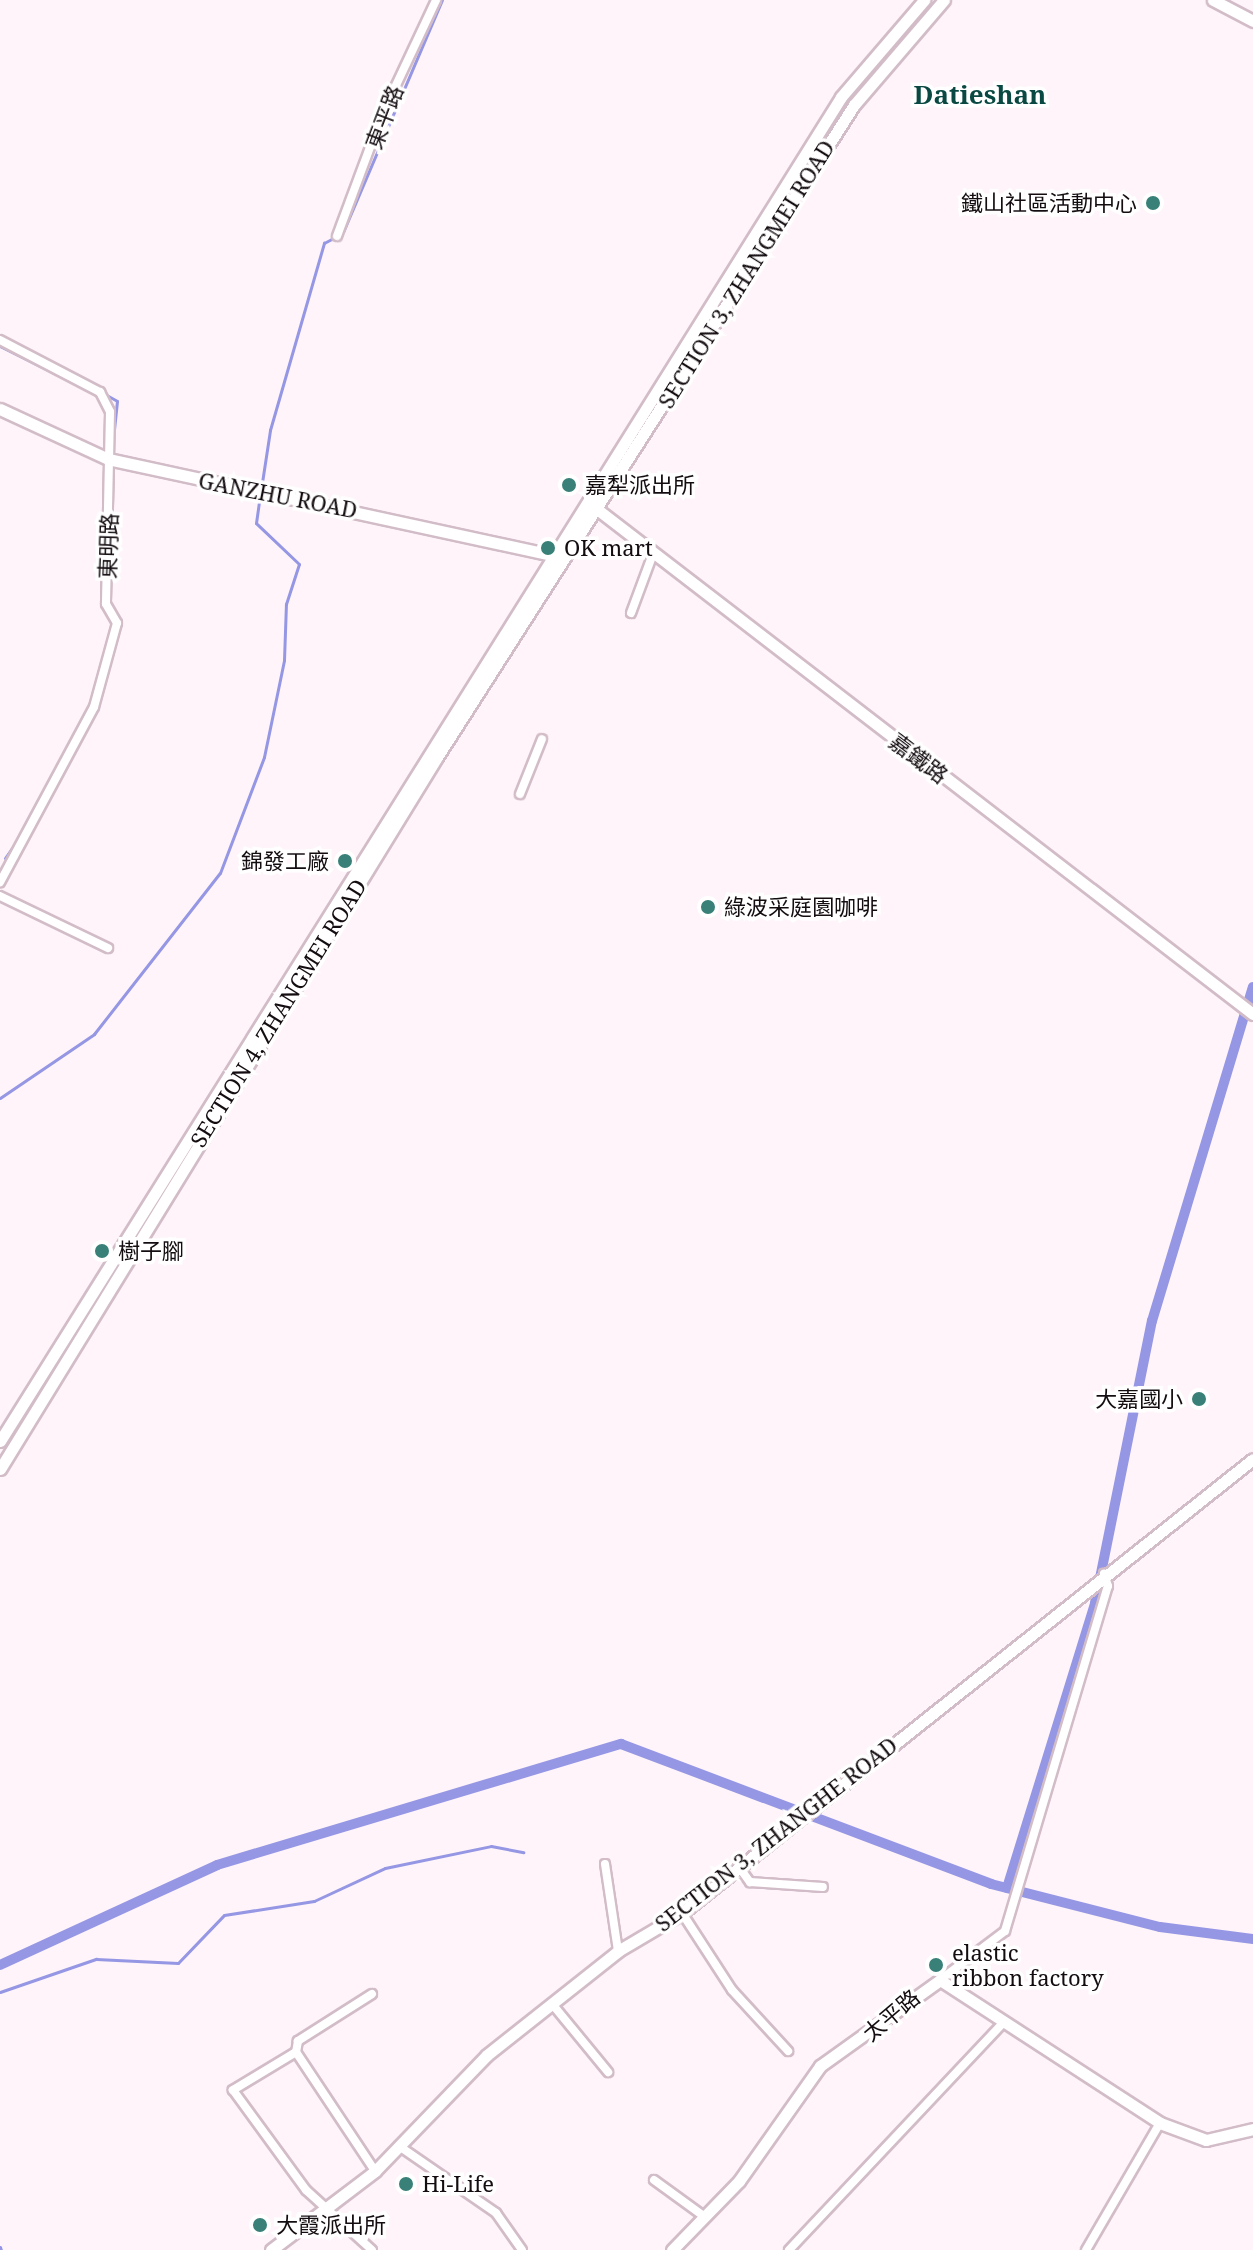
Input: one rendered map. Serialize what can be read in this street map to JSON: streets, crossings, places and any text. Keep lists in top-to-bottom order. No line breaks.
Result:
{"streets":{"main road":["SECTION 3, ZHANGMEI ROAD","GANZHU ROAD","嘉鐵路","SECTION 4, ZHANGMEI ROAD","SECTION 3, ZHANGHE ROAD","太平路"],"street":["東平路","東明路"]},"crossings":[["SECTION 3, ZHANGMEI ROAD","GANZHU ROAD"],["SECTION 3, ZHANGMEI ROAD","嘉鐵路"],["SECTION 3, ZHANGMEI ROAD","SECTION 4, ZHANGMEI ROAD"],["GANZHU ROAD","東明路"],["GANZHU ROAD","SECTION 4, ZHANGMEI ROAD"]],"districts":["Datieshan"],"places":["鐵山社區活動中心","嘉犁派出所","OK mart","錦發工廠","綠波采庭園咖啡","樹子腳","大嘉國小","elastic ribbon factory","Hi-Life","大霞派出所"]}
